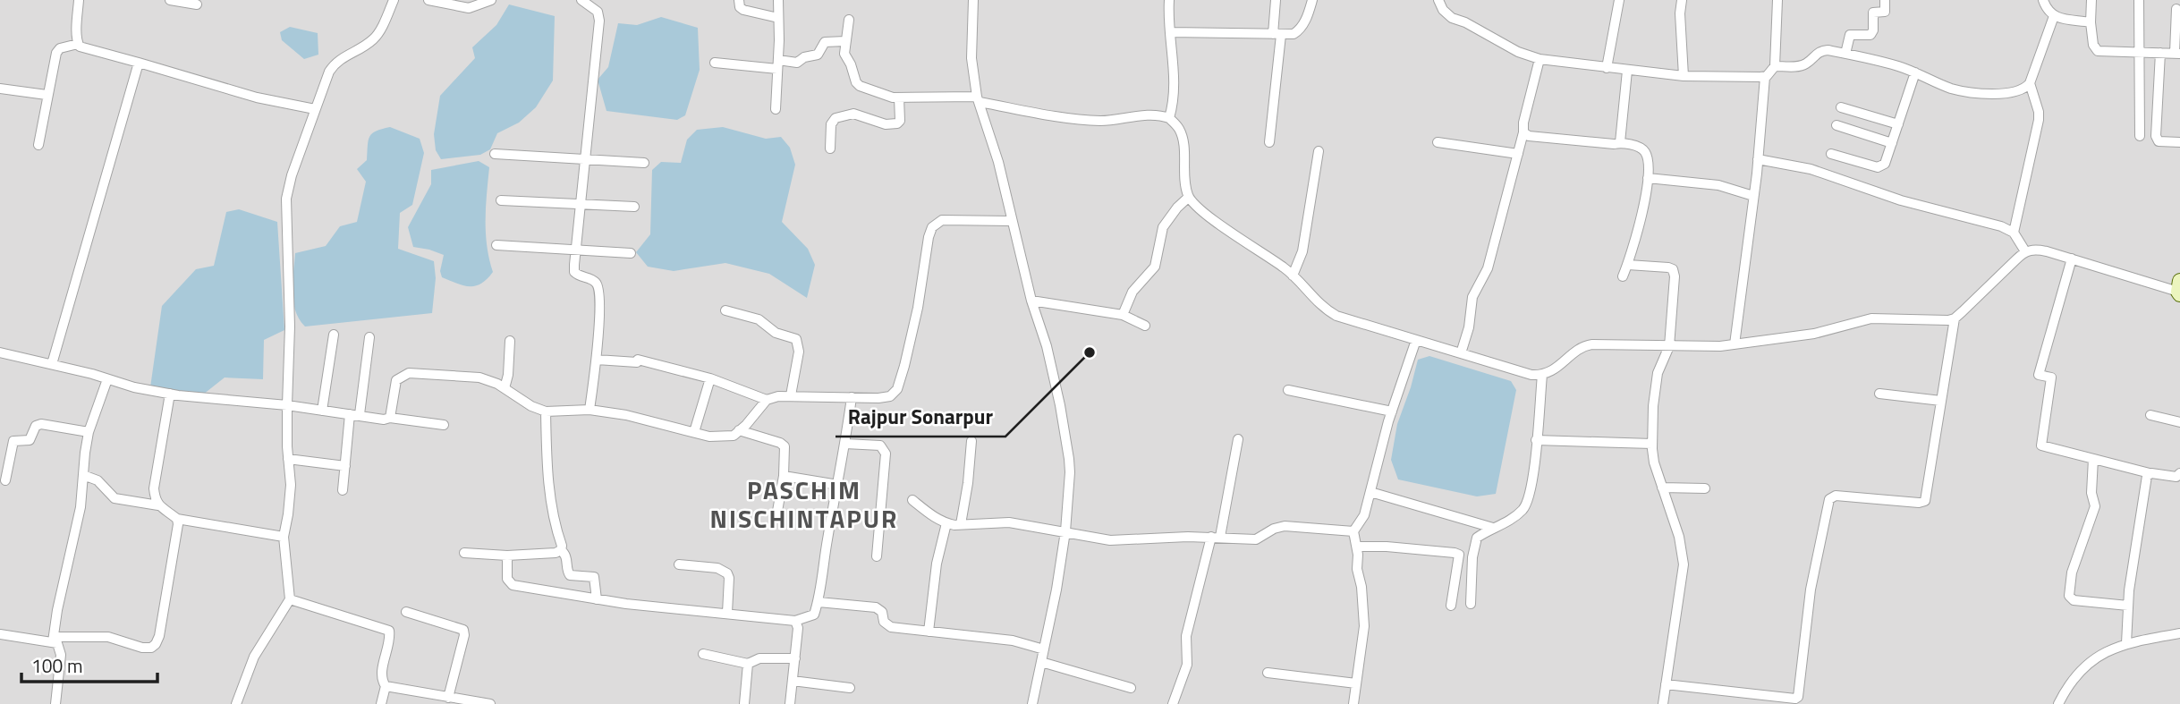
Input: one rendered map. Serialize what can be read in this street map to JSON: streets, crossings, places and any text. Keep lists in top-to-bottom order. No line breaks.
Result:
{"districts":["PASCHIM NISCHINTAPUR"],"places":["Rajpur Sonarpur"],"scale_bar":"100 m"}
